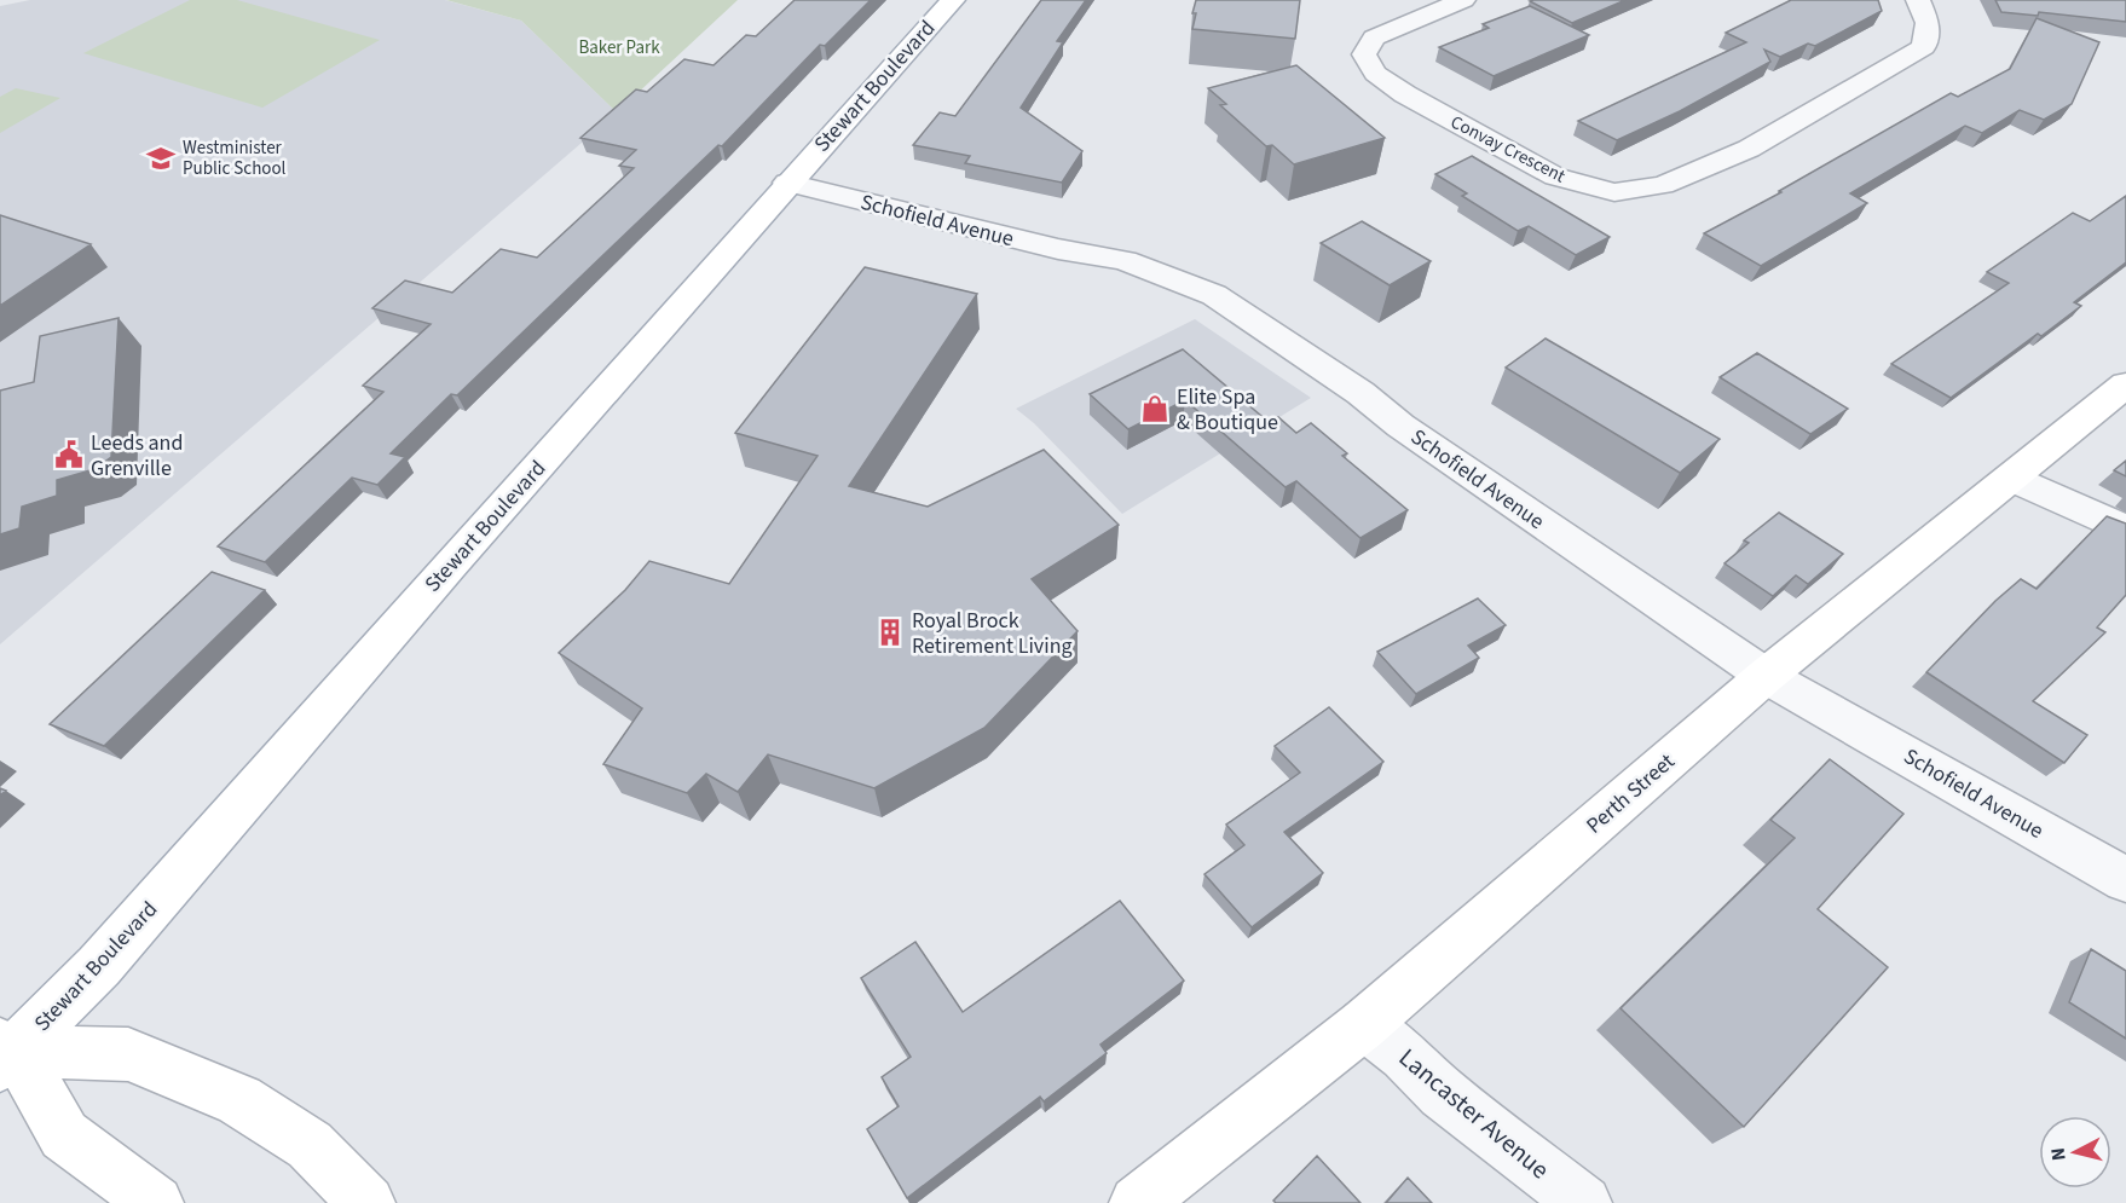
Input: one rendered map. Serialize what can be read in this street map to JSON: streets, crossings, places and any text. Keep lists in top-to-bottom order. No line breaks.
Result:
{"streets":{"street":["Stewart Boulevard","Convay Crescent","Schofield Avenue","Perth Street","Lancaster Avenue"]},"crossings":[["Stewart Boulevard","Schofield Avenue"],["Schofield Avenue","Perth Street"],["Perth Street","Lancaster Avenue"]],"parks":["Baker Park"],"places":{"school or university":["Westminister Public School"],"shop":["Elite Spa & Boutique"],"public building":["Leeds and Grenville"],"building":["Royal Brock Retirement Living"]},"north":"left"}
